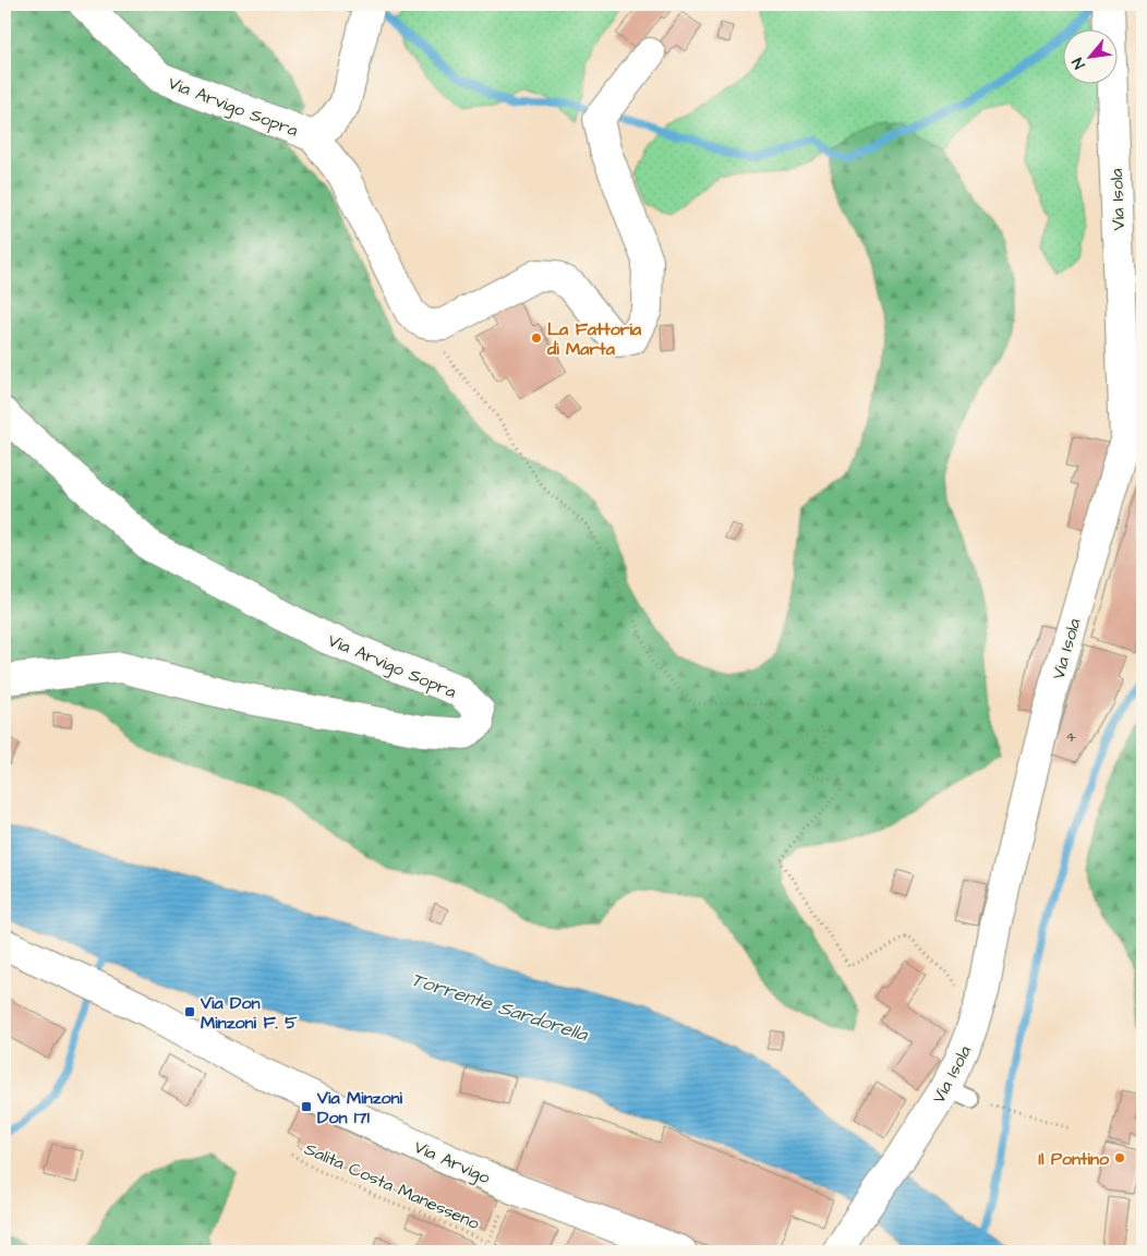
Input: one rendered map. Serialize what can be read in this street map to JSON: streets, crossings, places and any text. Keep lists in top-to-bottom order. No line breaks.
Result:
{"streets":{"street":["Via Arvigo Sopra","Via Isola","Via Arvigo"],"path":["Salita Costa Manesseno"]},"crossings":[["Via Arvigo","Salita Costa Manesseno"]],"water":["Torrente Sardorella"],"places":{"other":["La Fattoria di Marta","Il Pontino"],"transit":["Via Don Minzoni F. 5","Via Minzoni Don 171"]},"house_numbers":["4"],"north":"bottom left"}
